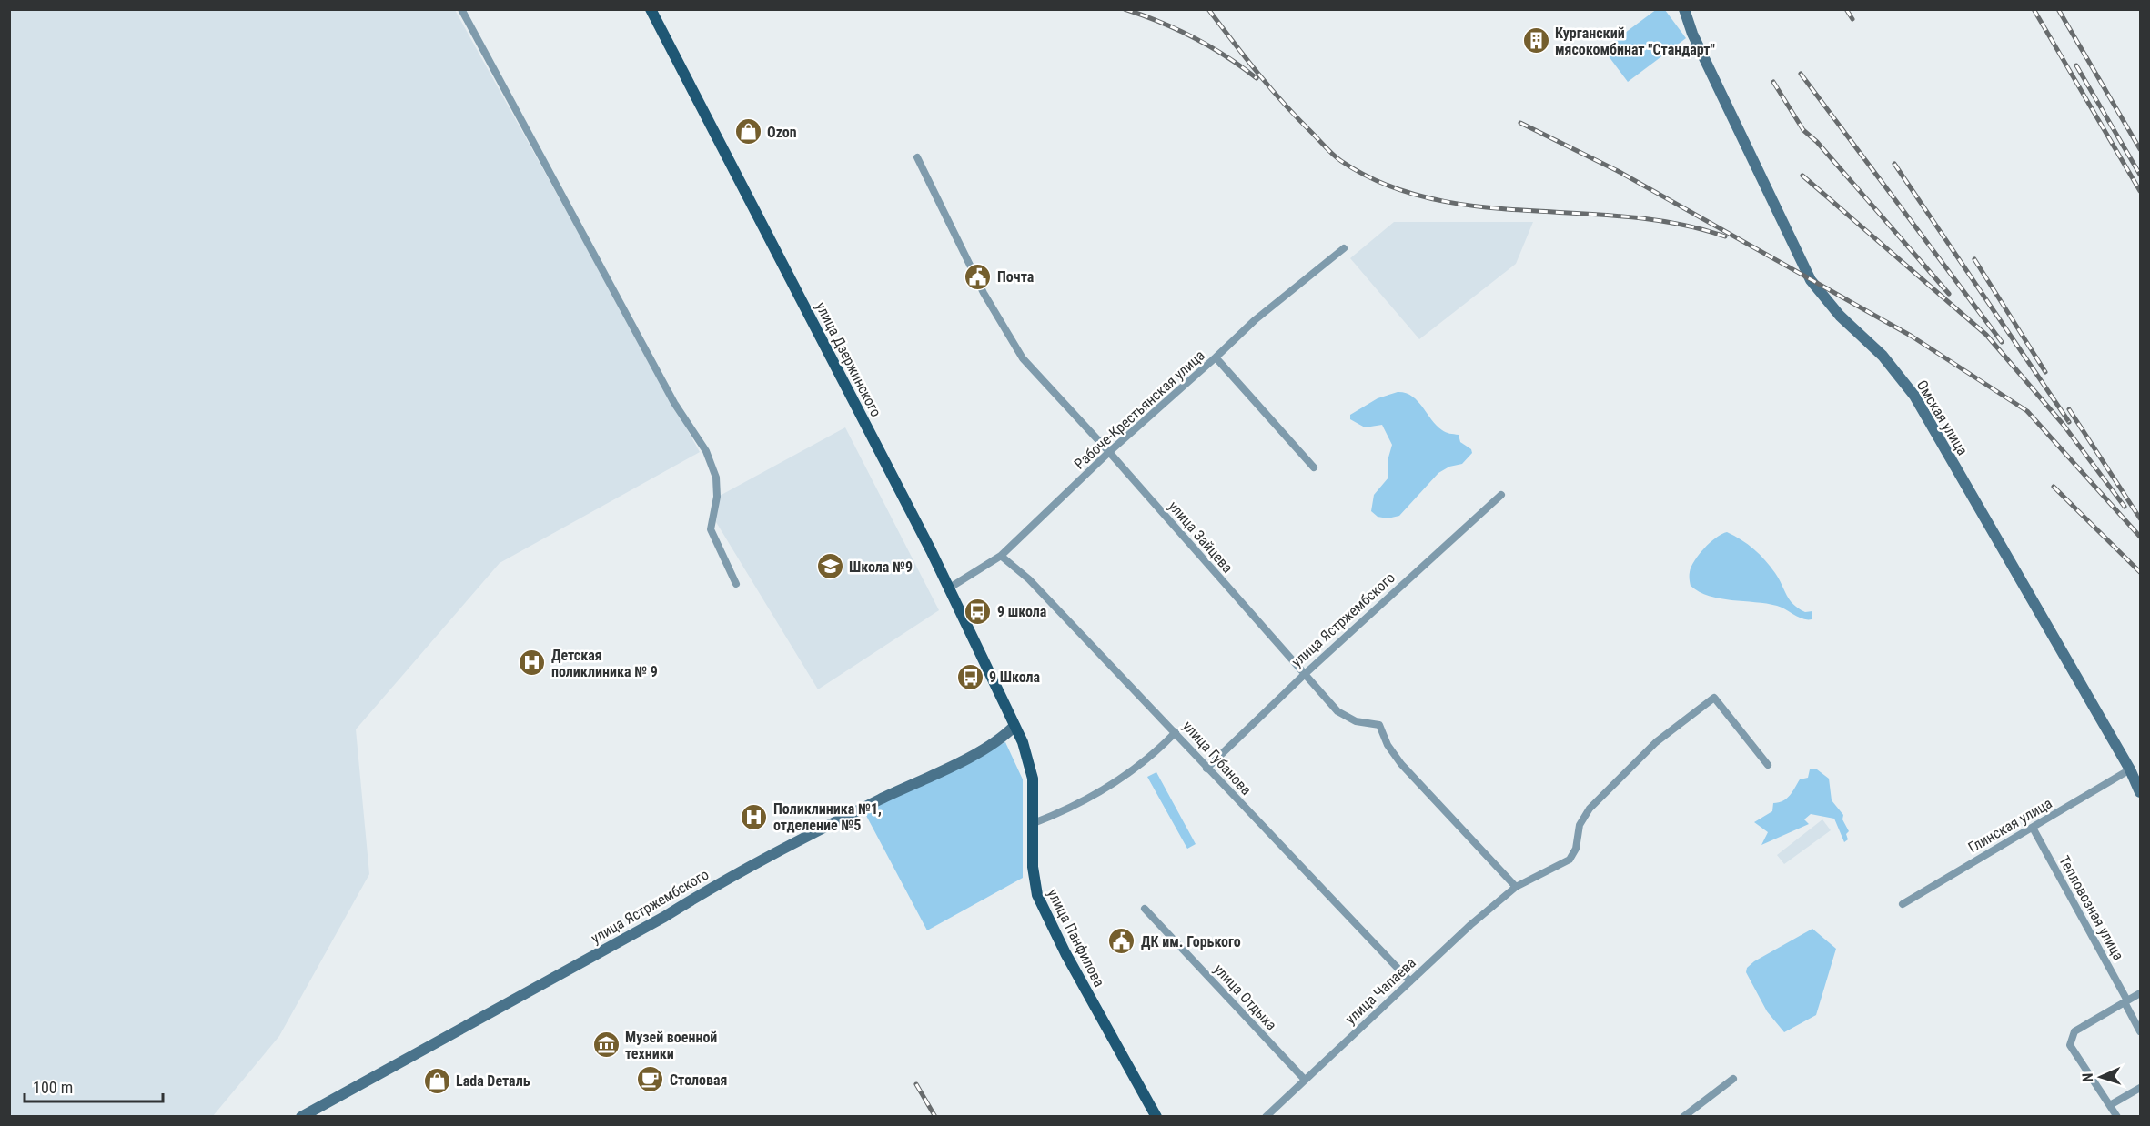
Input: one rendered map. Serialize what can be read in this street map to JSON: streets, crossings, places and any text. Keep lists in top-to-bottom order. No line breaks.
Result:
{"streets":{"main road":["улица Дзержинского","Омская улица","улица Ястржембского","улица Панфилова"],"street":["Рабоче-Крестьянская улица","улица Зайцева","улица Губанова","Глинская улица","Тепловозная улица","улица Чапаева","улица Отдыха"]},"crossings":[["улица Дзержинского","Рабоче-Крестьянская улица"],["улица Дзержинского","улица Ястржембского"],["улица Дзержинского","улица Панфилова"],["Рабоче-Крестьянская улица","улица Зайцева"],["Рабоче-Крестьянская улица","улица Губанова"],["Омская улица","Глинская улица"],["улица Зайцева","улица Ястржембского"],["улица Зайцева","улица Чапаева"],["улица Ястржембского","улица Губанова"],["улица Ястржембского","улица Панфилова"],["улица Губанова","улица Чапаева"],["Глинская улица","Тепловозная улица"],["улица Чапаева","улица Отдыха"]],"places":{"building":["Курганский мясокомбинат \"Стандарт\""],"shop":["Ozon","Lada Dеталь"],"public building":["Почта","ДК им. Горького"],"school or university":["Школа №9"],"bus stop":["9 школа","9 Школа"],"hospital":["Детская поликлиника № 9","Поликлиника №1, отделение №5"],"museum":["Музей военной техники"],"cafe":["Столовая"]},"scale_bar":"100 m","north":"left"}
